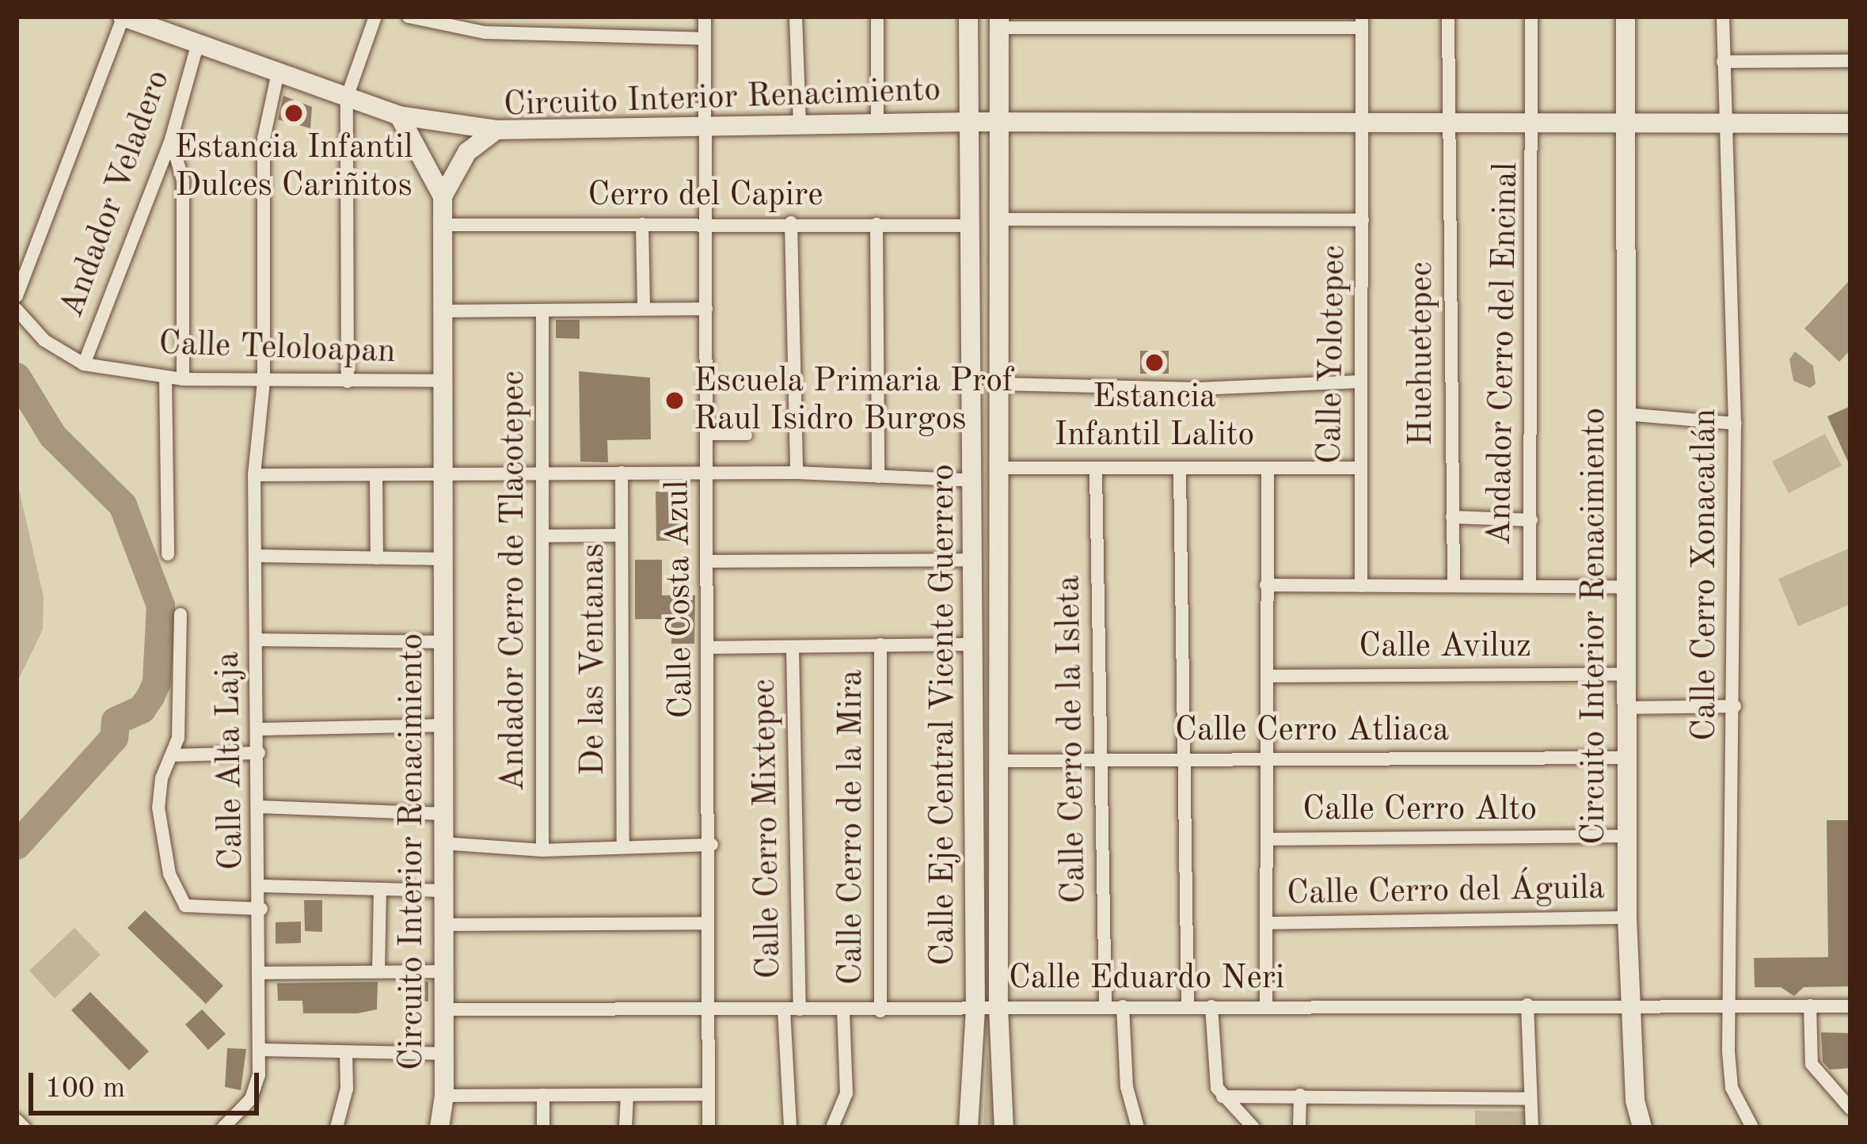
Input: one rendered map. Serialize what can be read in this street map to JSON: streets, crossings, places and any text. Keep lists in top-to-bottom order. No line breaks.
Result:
{"streets":{"main road":["Circuito Interior Renacimiento","Calle Eje Central Vicente Guerrero"],"street":["Andador Veladero","Cerro del Capire","Calle Teloloapan","Huehuetepec","Andador Cerro del Encinal","Calle Yolotepec","Calle Cerro Xonacatlán","Andador Cerro de Tlacotepec","Calle Costa Azul","Calle Aviluz","De las Ventanas","Calle Cerro Atliaca","Calle Cerro de la Isleta","Calle Alta Laja","Calle Cerro Alto","Calle Cerro de la Mira","Calle Cerro Mixtepec","Calle Cerro del Águila","Calle Eduardo Neri"]},"crossings":[["Circuito Interior Renacimiento","Cerro del Capire"],["Circuito Interior Renacimiento","Calle Teloloapan"],["Circuito Interior Renacimiento","Huehuetepec"],["Circuito Interior Renacimiento","Andador Cerro del Encinal"],["Circuito Interior Renacimiento","Calle Yolotepec"],["Circuito Interior Renacimiento","Calle Cerro Xonacatlán"],["Circuito Interior Renacimiento","Calle Costa Azul"],["Circuito Interior Renacimiento","Calle Aviluz"],["Circuito Interior Renacimiento","Calle Eje Central Vicente Guerrero"],["Circuito Interior Renacimiento","Calle Cerro Atliaca"],["Circuito Interior Renacimiento","Calle Cerro Alto"],["Circuito Interior Renacimiento","Calle Cerro del Águila"],["Circuito Interior Renacimiento","Calle Eduardo Neri"],["Andador Veladero","Calle Teloloapan"],["Cerro del Capire","Calle Costa Azul"],["Cerro del Capire","Calle Eje Central Vicente Guerrero"],["Calle Teloloapan","Calle Alta Laja"],["Calle Cerro Xonacatlán","Calle Eduardo Neri"],["Calle Costa Azul","Calle Eduardo Neri"],["Calle Eje Central Vicente Guerrero","Calle Cerro Atliaca"],["Calle Eje Central Vicente Guerrero","Calle Eduardo Neri"],["Calle Cerro Atliaca","Calle Cerro de la Isleta"],["Calle Cerro de la Isleta","Calle Eduardo Neri"],["Calle Cerro de la Mira","Calle Eduardo Neri"],["Calle Cerro Mixtepec","Calle Eduardo Neri"]],"places":["Estancia Infantil Dulces Cariñitos","Estancia Infantil Lalito","Escuela Primaria Prof Raul Isidro Burgos"],"scale_bar":"100 m"}
